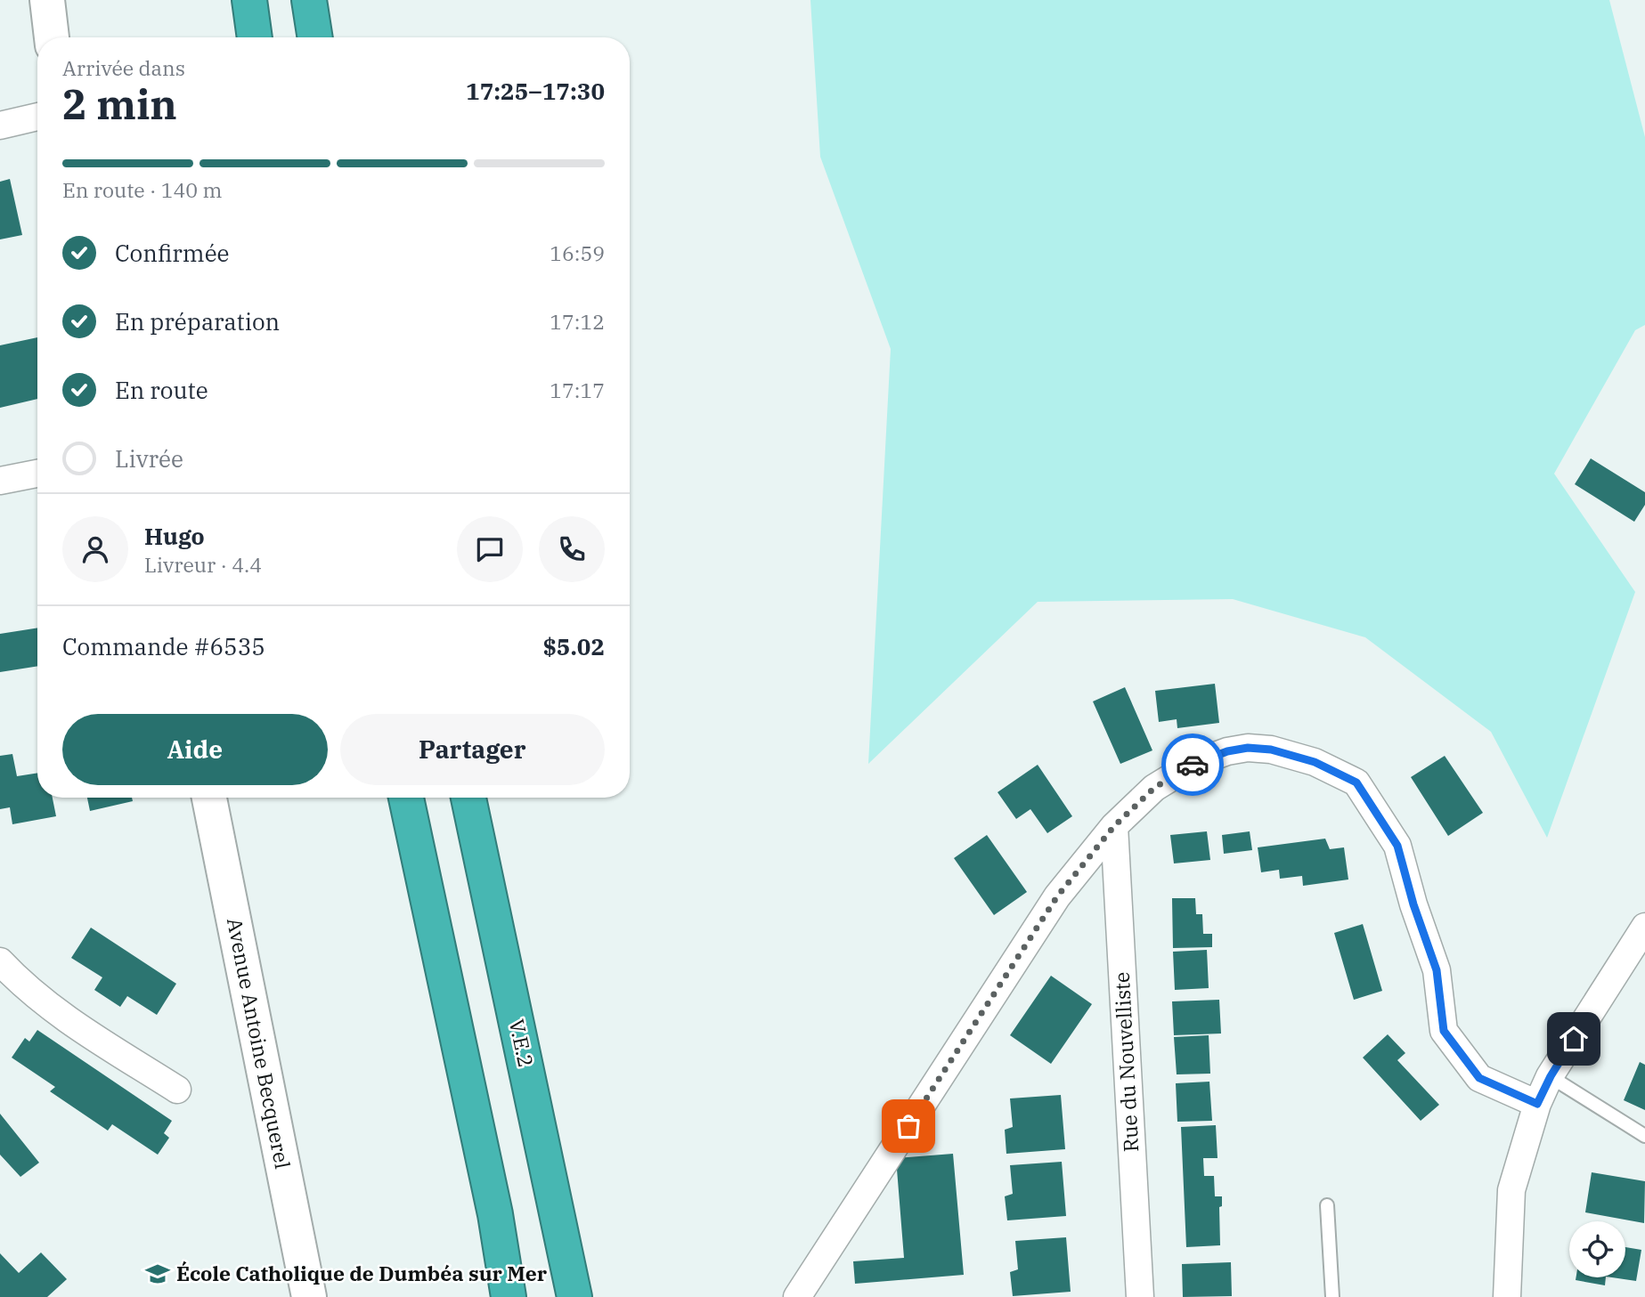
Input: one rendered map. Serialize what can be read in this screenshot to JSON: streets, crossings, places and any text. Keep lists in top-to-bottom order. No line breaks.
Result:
{"streets":{"highway":["V.E.2"],"street":["Avenue Antoine Becquerel","Rue du Nouvelliste"]},"places":{"school or university":["École Catholique de Dumbéa sur Mer"]},"page":{"heading":["2 min","Arrivée dans","17:25–17:30"],"panel":["Hugo","Livreur · 4.4","Commande #6535","$5.02"],"bar":"En route · 140 m","list":[["Confirmée","16:59"],["En préparation","17:12"],["En route","17:17"],"Livrée"],"buttons":["Aide","Partager"]}}
